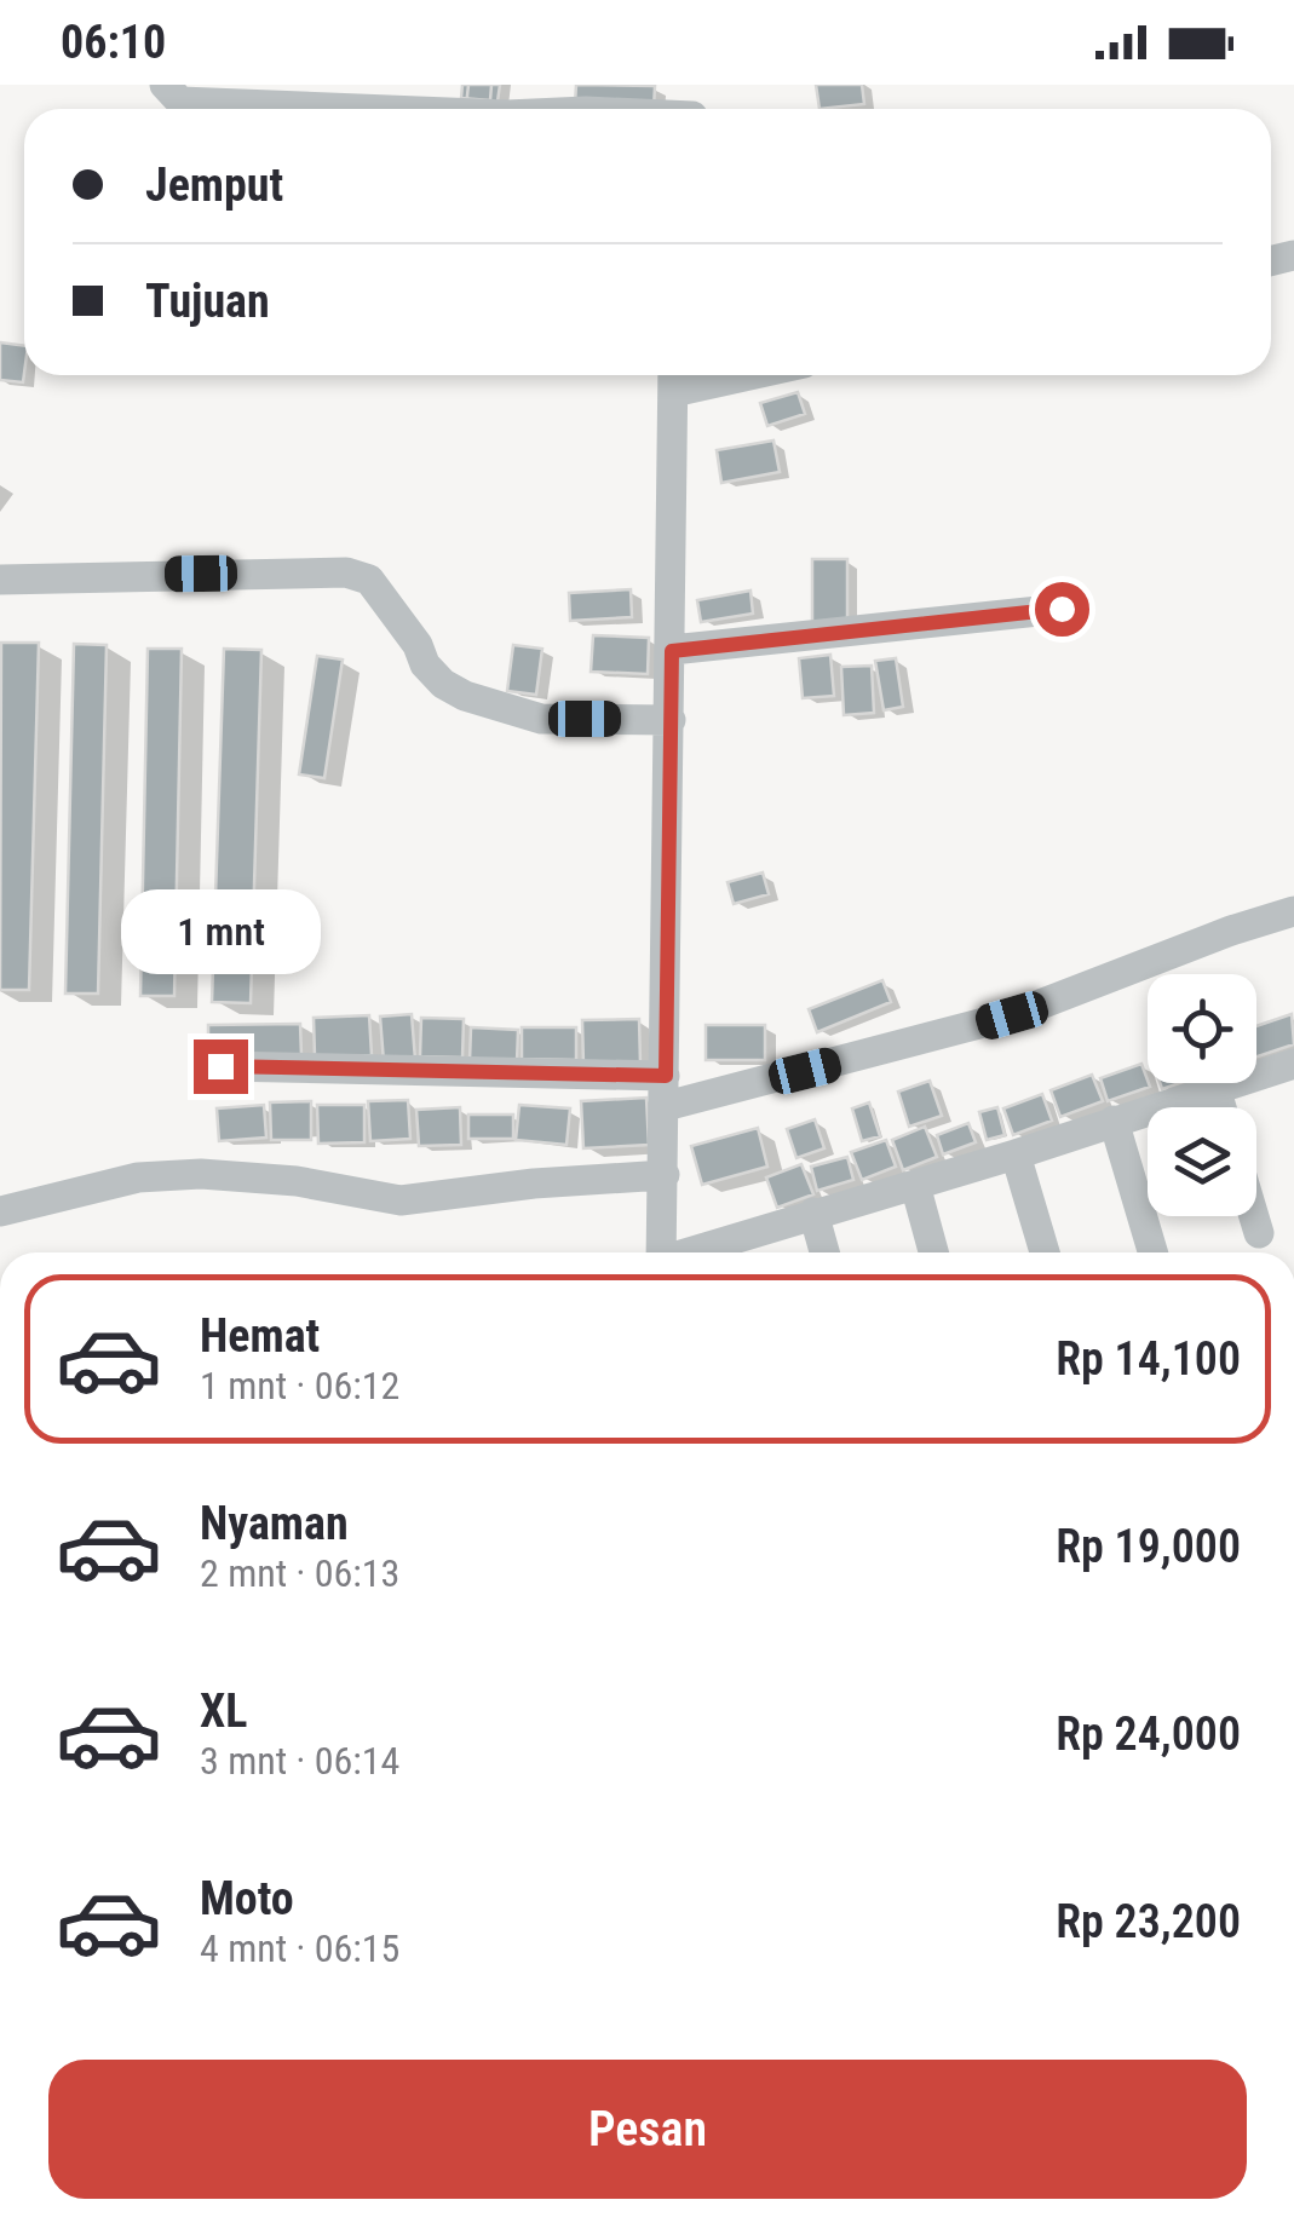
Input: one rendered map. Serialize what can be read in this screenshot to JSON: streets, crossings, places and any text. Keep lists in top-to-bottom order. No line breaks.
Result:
{"page":{"status":"06:10","banner":["Jemput","Tujuan"],"bubble":"1 mnt","list":[{"name":"Hemat","note":"1 mnt · 06:12","value":"Rp 14,100"},{"name":"Nyaman","note":"2 mnt · 06:13","value":"Rp 19,000"},{"name":"XL","note":"3 mnt · 06:14","value":"Rp 24,000"},{"name":"Moto","note":"4 mnt · 06:15","value":"Rp 23,200"}],"buttons":"Pesan"}}
